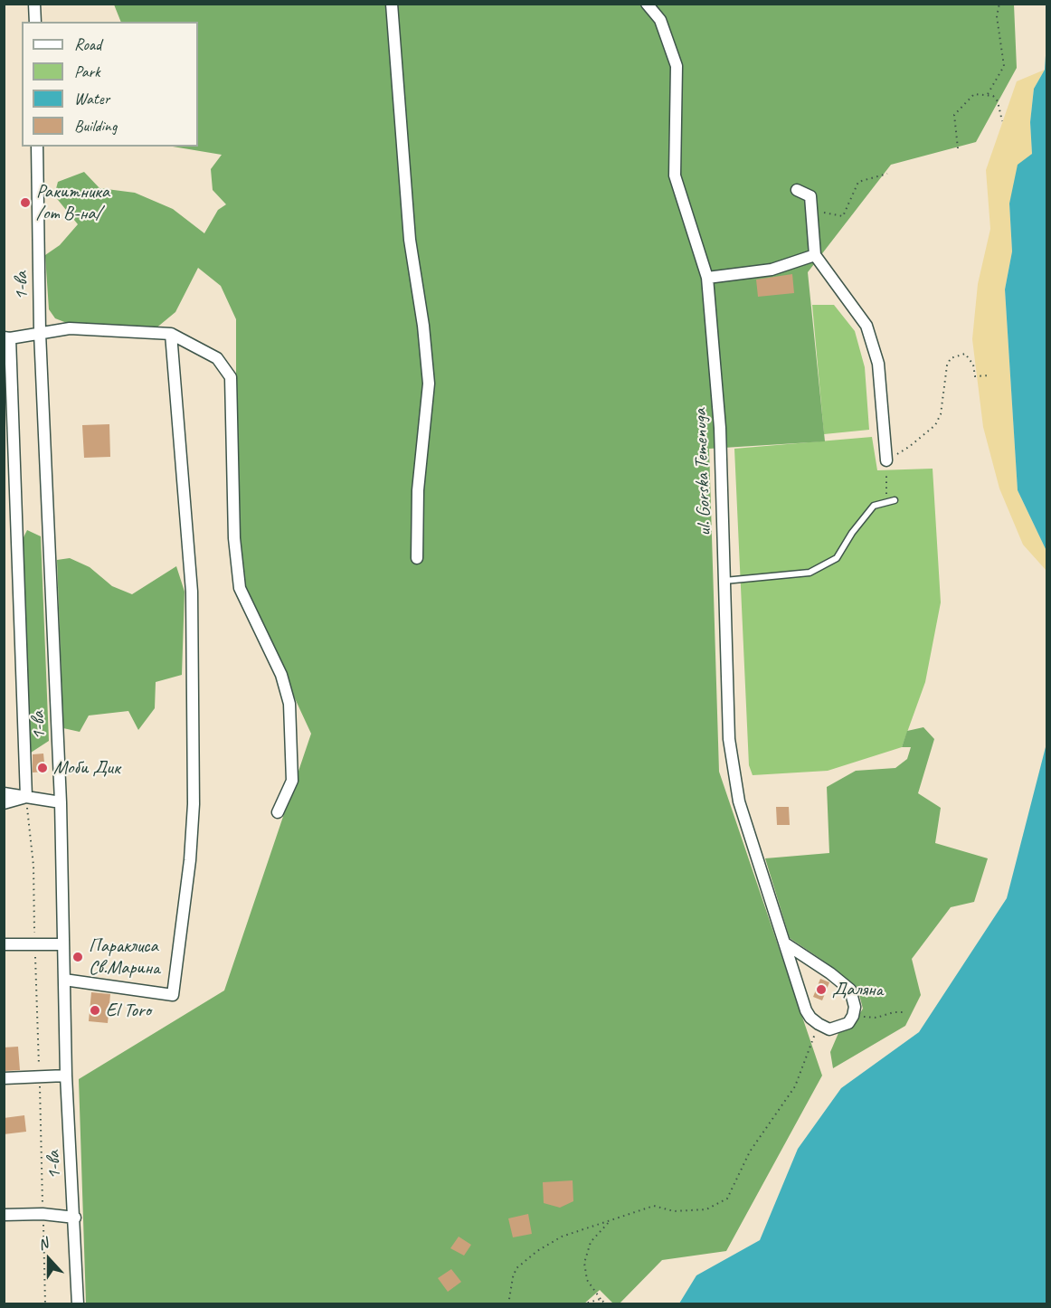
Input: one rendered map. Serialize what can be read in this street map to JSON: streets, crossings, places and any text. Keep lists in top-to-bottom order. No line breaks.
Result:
{"streets":{"street":["1-ва","ul. Gorska Temenuga"]},"places":["Ракитника /от В-на/","Моби Дик","Параклиса Св.Марина","Даляна","El Toro"],"legend":["Road","Park","Water","Building"],"north":"top"}
